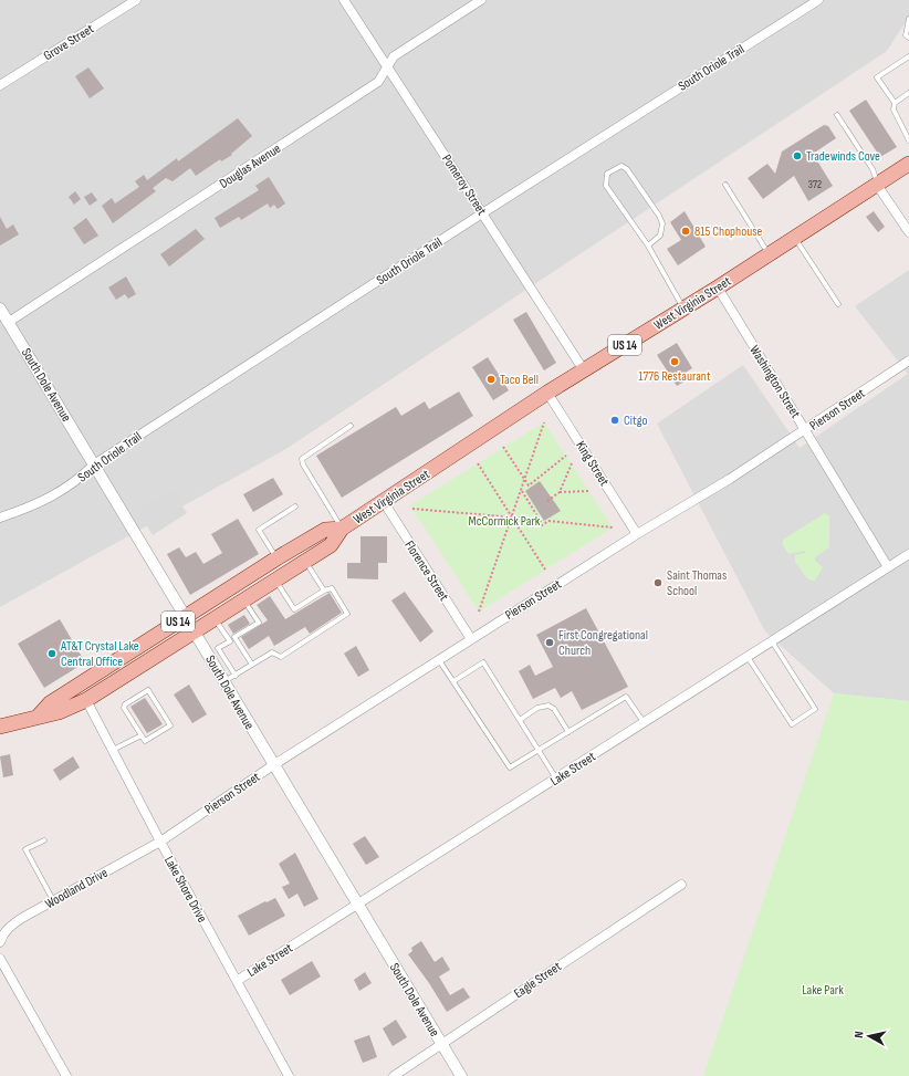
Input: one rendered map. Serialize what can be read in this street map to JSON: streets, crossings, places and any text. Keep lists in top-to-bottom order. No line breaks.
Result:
{"streets":{"main road":["West Virginia Street","US 14"],"street":["Grove Street","South Oriole Trail","Douglas Avenue","Pomeroy Street","Washington Street","South Dole Avenue","Pierson Street","King Street","Florence Street","Lake Street","Woodland Drive","Lake Shore Drive","Eagle Street"]},"crossings":[["South Oriole Trail","Pomeroy Street"],["South Oriole Trail","South Dole Avenue"],["Douglas Avenue","Pomeroy Street"],["Douglas Avenue","South Dole Avenue"],["Pomeroy Street","West Virginia Street"],["West Virginia Street","US 14"],["West Virginia Street","Washington Street"],["West Virginia Street","South Dole Avenue"],["West Virginia Street","King Street"],["West Virginia Street","Florence Street"],["West Virginia Street","Lake Shore Drive"],["US 14","Lake Shore Drive"],["Washington Street","Pierson Street"],["Washington Street","Lake Street"],["South Dole Avenue","Pierson Street"],["South Dole Avenue","Lake Street"],["South Dole Avenue","Eagle Street"],["Pierson Street","King Street"],["Pierson Street","Florence Street"],["Pierson Street","Woodland Drive"],["Pierson Street","Lake Shore Drive"],["Lake Street","Lake Shore Drive"],["Woodland Drive","Lake Shore Drive"]],"parks":["McCormick Park","Lake Park"],"places":["Tradewinds Cove","815 Chophouse","1776 Restaurant","Taco Bell","Citgo","Saint Thomas School","First Congregational Church","AT&T Crystal Lake Central Office"],"house_numbers":["372"],"north":"left"}
